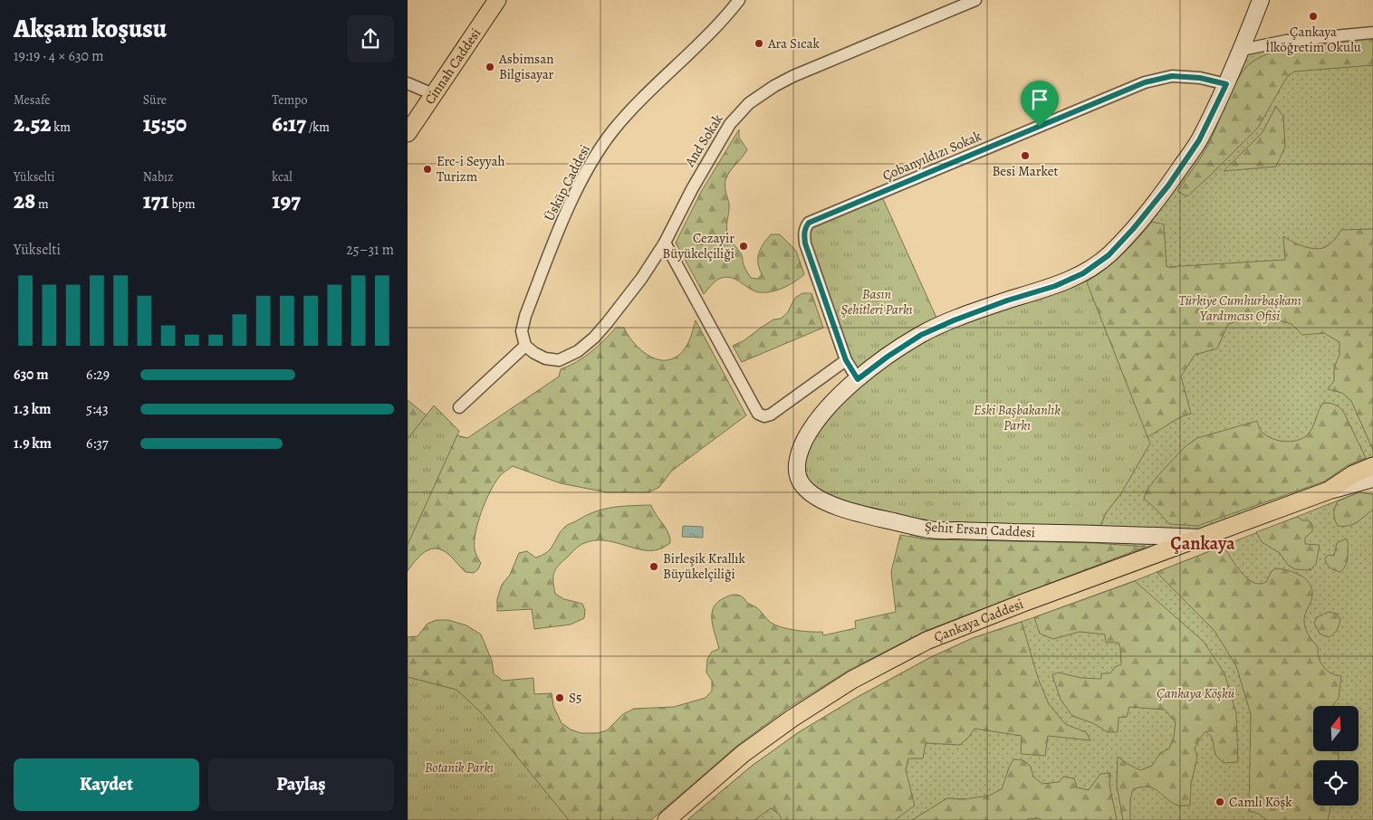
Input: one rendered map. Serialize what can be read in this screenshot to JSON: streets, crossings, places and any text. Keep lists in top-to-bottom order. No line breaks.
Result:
{"streets":{"main road":["Cinnah Caddesi","Şehit Ersan Caddesi","Çankaya Caddesi"],"street":["And Sokak","Çobanyıldızı Sokak","Üsküp Caddesi"]},"crossings":[["And Sokak","Üsküp Caddesi"],["Çobanyıldızı Sokak","Şehit Ersan Caddesi"],["Şehit Ersan Caddesi","Çankaya Caddesi"]],"districts":["Çankaya"],"parks":["Basın Şehitleri Parkı","Türkiye Cumhurbaşkanı Yardımcısı Ofisi","Eski Başbakanlık Parkı","Çankaya Köşkü","Botanik Parkı"],"places":["Çankaya İlköğretim Okulu","Ara Sıcak","Asbimsan Bilgisayar","Besi Market","Erc-i Seyyah Turizm","Cezayir Büyükelçiliği","Birleşik Krallık Büyükelçiliği","S5","Camlı Köşk"],"north":"top","page":{"heading":["Akşam koşusu","19:19 · 4 × 630 m"],"stats":[["Mesafe","2.52 km"],["Süre","15:50"],["Tempo","6:17 /km"],["Yükselti","28 m"],["Nabız","171 bpm"],["kcal","197"]],"chart":["Yükselti","25–31 m"],"list":[{"name":"630 m","note":"6:29"},{"name":"1.3 km","note":"5:43"},{"name":"1.9 km","note":"6:37"}],"buttons":["Kaydet","Paylaş"]}}
